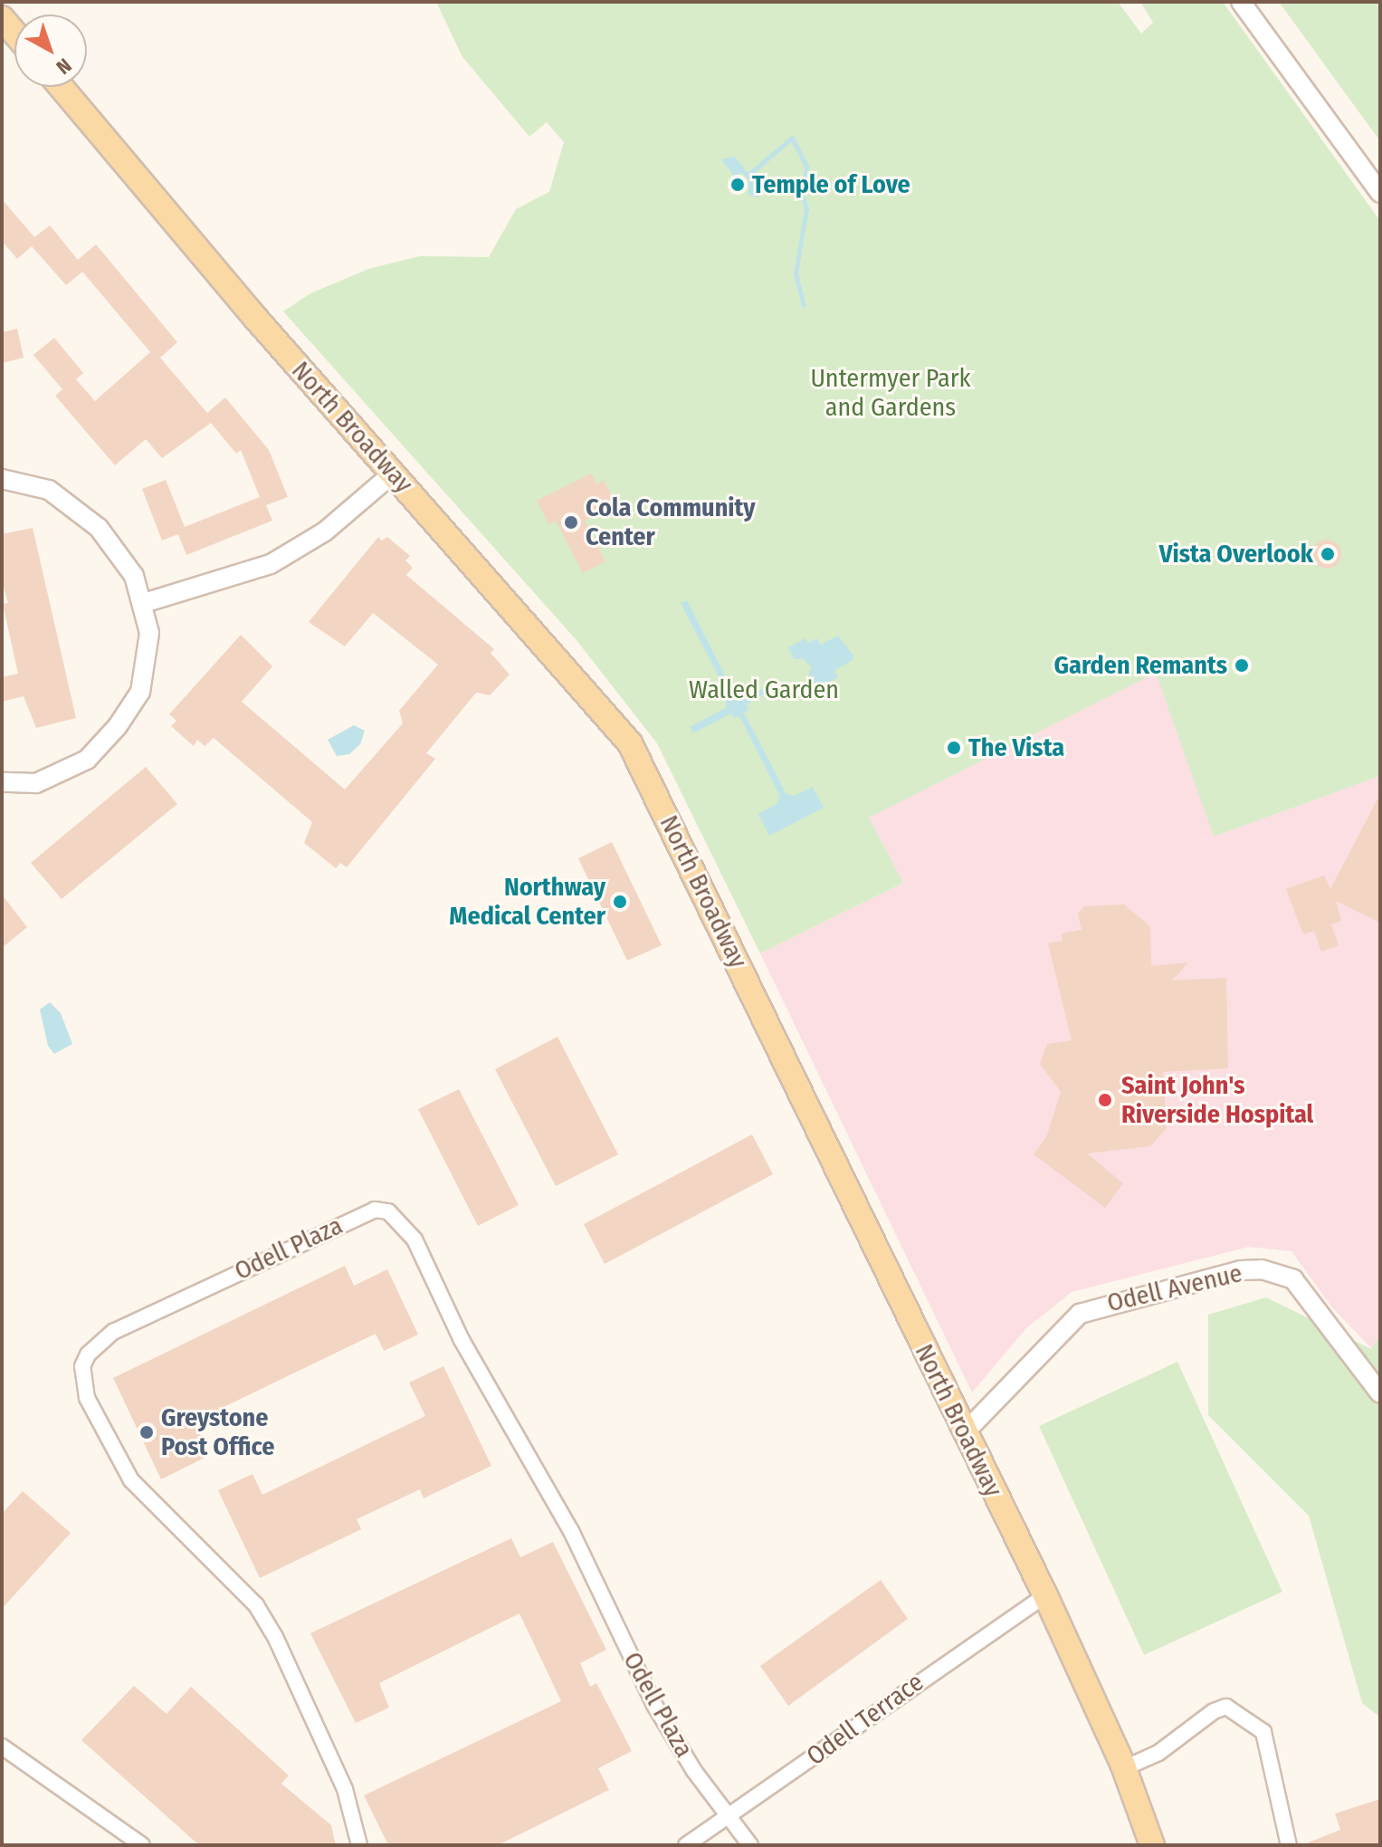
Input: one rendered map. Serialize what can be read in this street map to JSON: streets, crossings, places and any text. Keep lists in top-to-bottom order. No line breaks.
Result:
{"streets":{"main road":["North Broadway"],"street":["Odell Plaza","Odell Avenue","Odell Terrace"]},"crossings":[["North Broadway","Odell Avenue"],["North Broadway","Odell Terrace"],["Odell Plaza","Odell Terrace"]],"parks":["Untermyer Park and Gardens","Walled Garden"],"places":["Temple of Love","Cola Community Center","Vista Overlook","Garden Remants","The Vista","Northway Medical Center","Saint John's Riverside Hospital","Greystone Post Office"],"north":"bottom right"}
